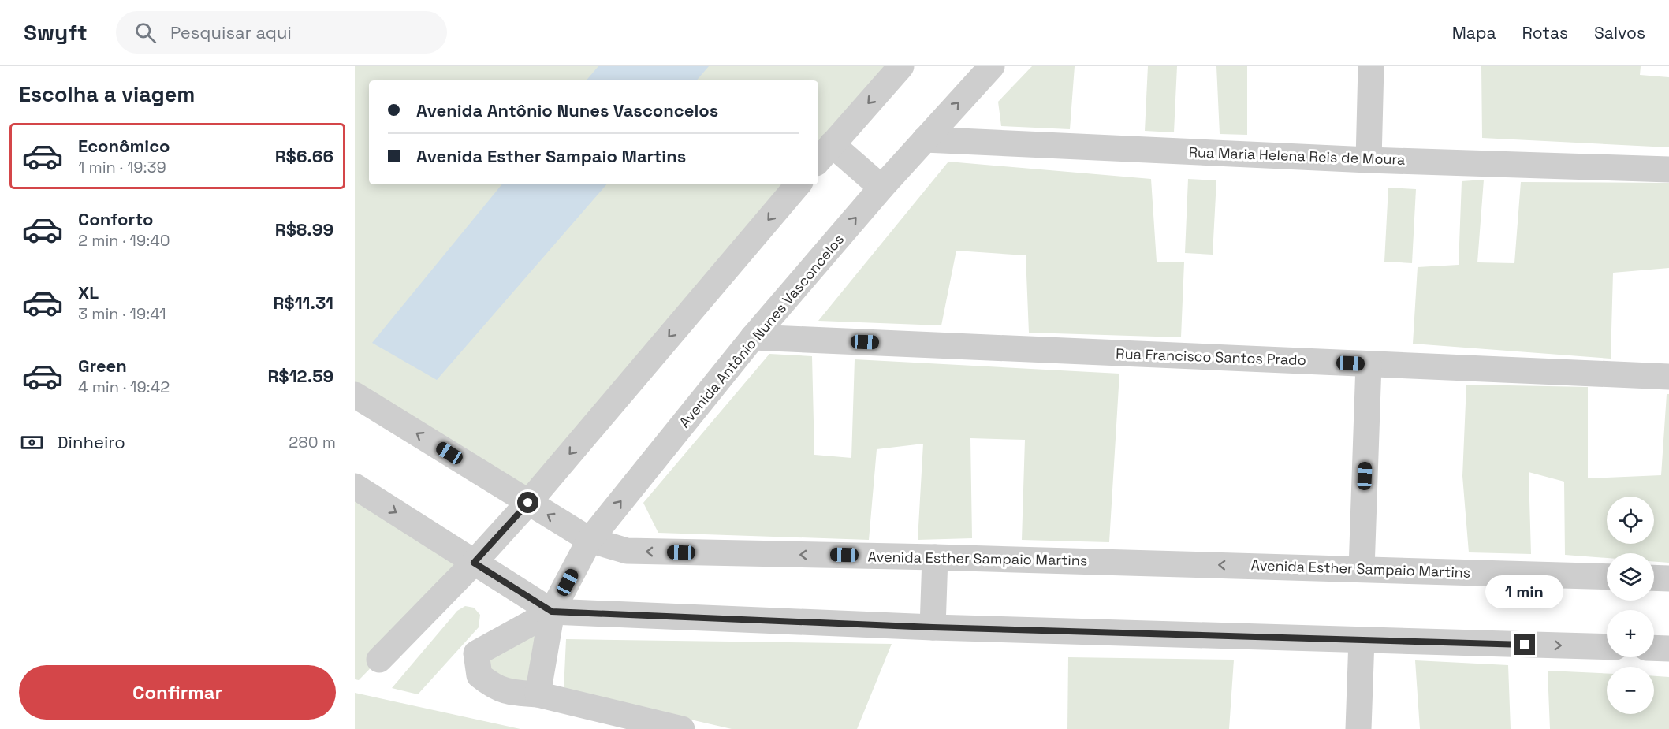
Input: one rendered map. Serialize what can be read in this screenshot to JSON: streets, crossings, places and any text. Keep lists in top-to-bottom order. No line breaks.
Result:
{"streets":{"street":["Rua Maria Helena Reis de Moura","Avenida Antônio Nunes Vasconcelos","Rua Francisco Santos Prado","Avenida Esther Sampaio Martins"]},"crossings":[["Rua Maria Helena Reis de Moura","Avenida Antônio Nunes Vasconcelos"],["Avenida Antônio Nunes Vasconcelos","Rua Francisco Santos Prado"],["Avenida Antônio Nunes Vasconcelos","Avenida Esther Sampaio Martins"]],"page":{"header":"Swyft","search":"Pesquisar aqui","nav":["Mapa","Rotas","Salvos"],"heading":"Escolha a viagem","banner":["Avenida Antônio Nunes Vasconcelos","Avenida Esther Sampaio Martins"],"list":[{"name":"Econômico","note":"1 min · 19:39","value":"R$6.66"},{"name":"Conforto","note":"2 min · 19:40","value":"R$8.99"},{"name":"XL","note":"3 min · 19:41","value":"R$11.31"},{"name":"Green","note":"4 min · 19:42","value":"R$12.59"}],"pay":["Dinheiro","280 m"],"map_buttons":["+","−"],"bubble":"1 min","buttons":"Confirmar"}}
